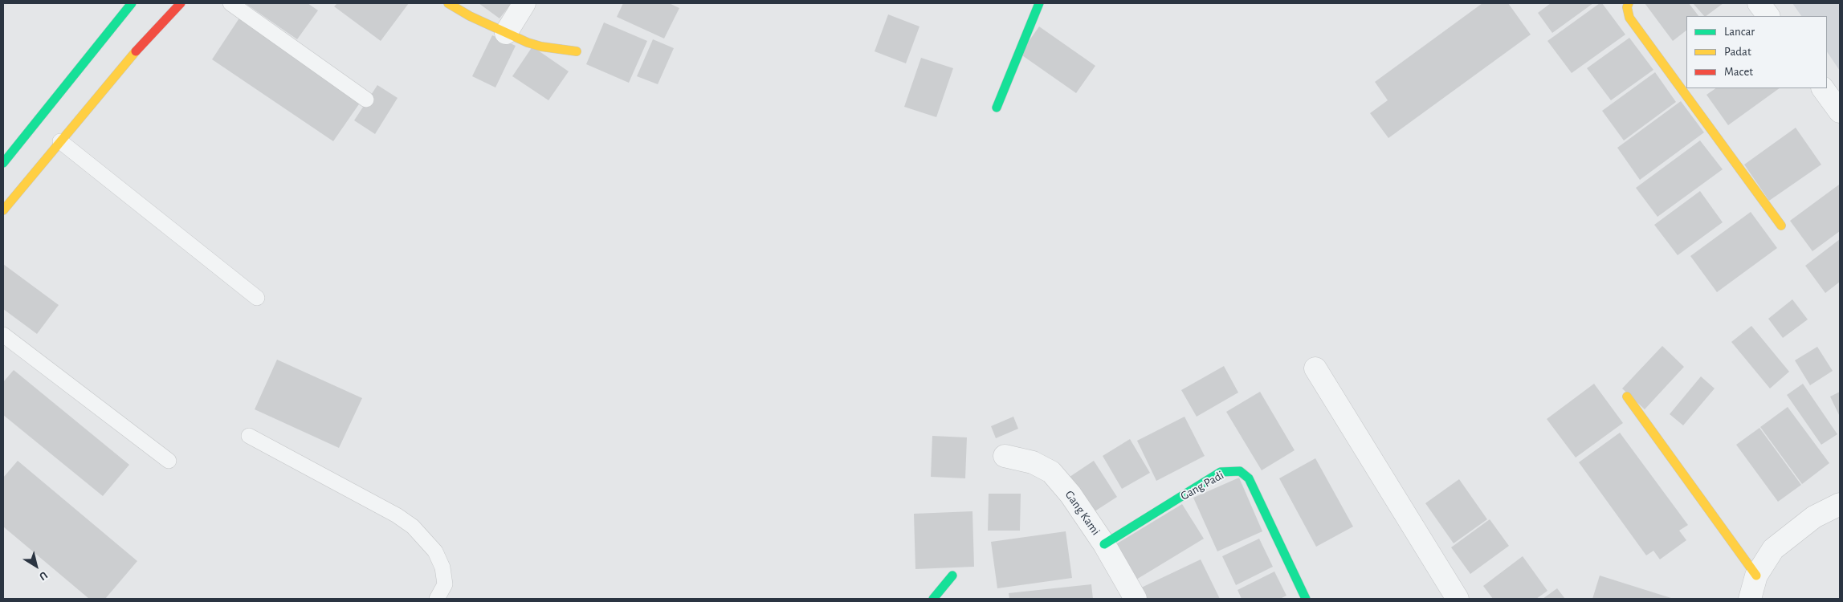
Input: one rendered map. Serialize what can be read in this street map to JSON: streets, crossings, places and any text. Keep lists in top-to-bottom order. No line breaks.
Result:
{"streets":{"street":["Gang Padi","Gang Kami"]},"crossings":[["Gang Padi","Gang Kami"]],"legend":["Lancar","Padat","Macet"],"north":"bottom right"}
